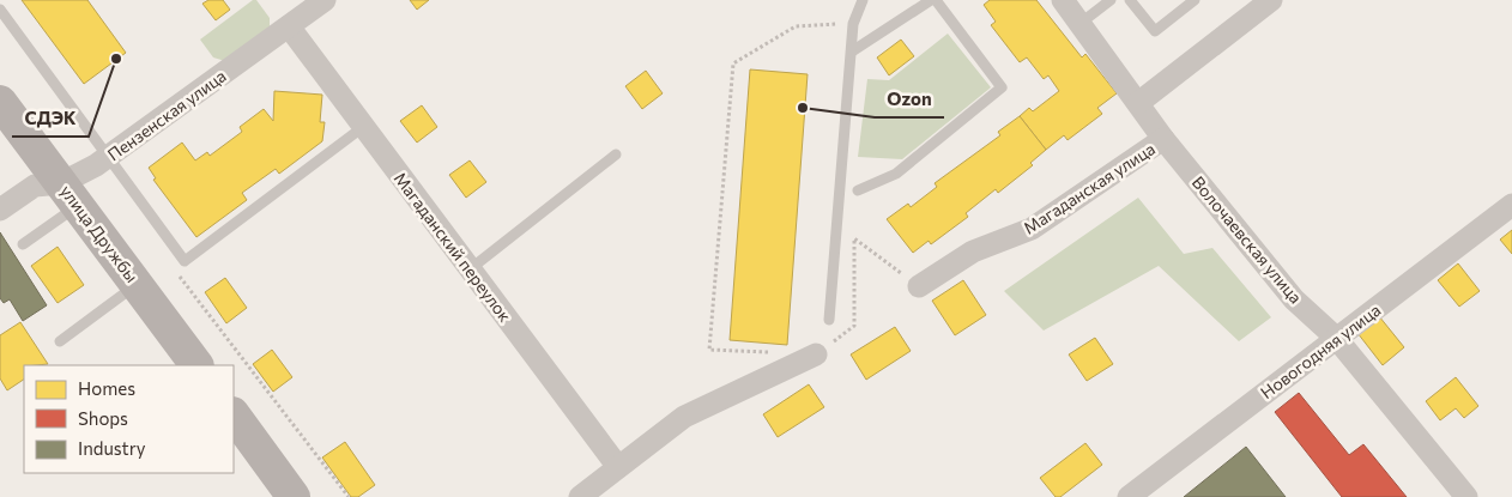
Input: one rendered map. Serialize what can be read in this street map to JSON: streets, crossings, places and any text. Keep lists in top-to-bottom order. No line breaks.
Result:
{"streets":{"main road":["улица Дружбы"],"street":["Пензенская улица","Магаданская улица","Волочаевская улица","Магаданский переулок","Новогодняя улица"]},"crossings":[["Пензенская улица","улица Дружбы"],["Пензенская улица","Магаданский переулок"],["Магаданская улица","Волочаевская улица"],["Волочаевская улица","Новогодняя улица"]],"places":["СДЭК","Ozon"],"legend":["Homes","Shops","Industry"]}
